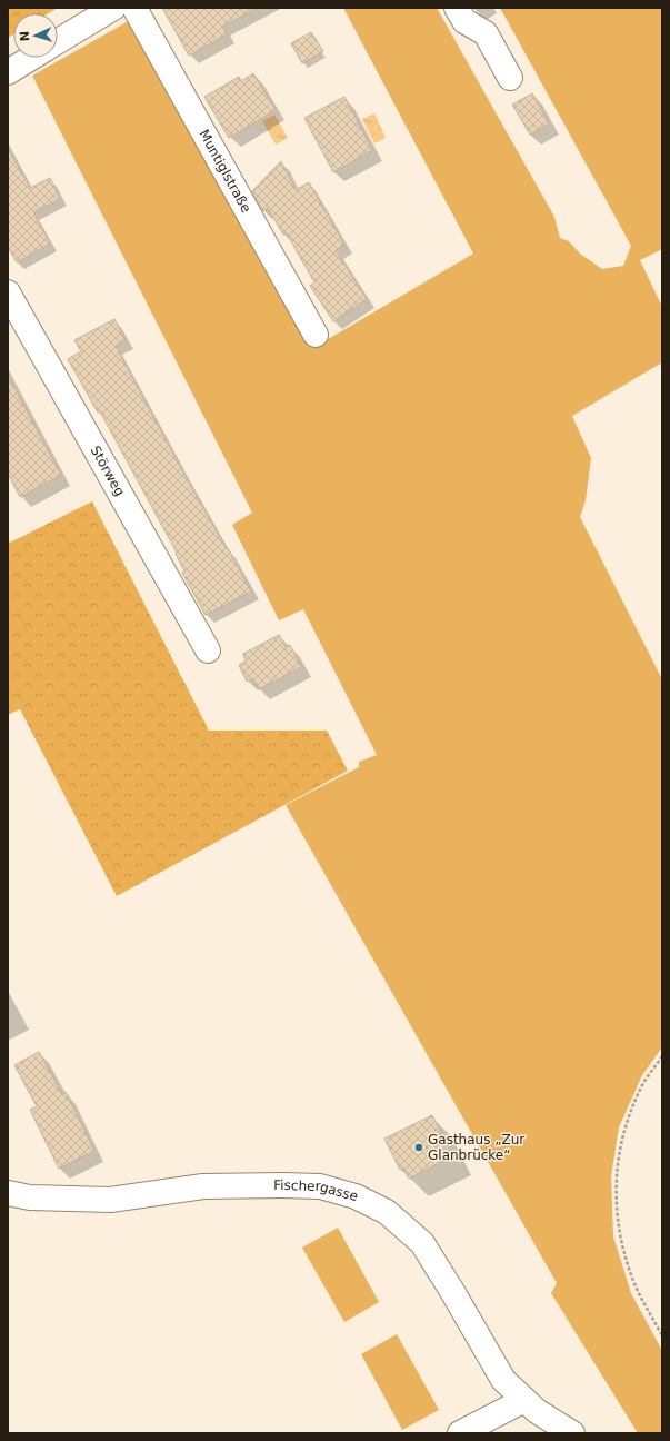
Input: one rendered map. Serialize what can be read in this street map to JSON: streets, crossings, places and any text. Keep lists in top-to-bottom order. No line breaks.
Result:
{"streets":{"street":["Muntiglstraße","Störweg","Fischergasse"]},"places":["Gasthaus „Zur Glanbrücke“"],"north":"left"}
